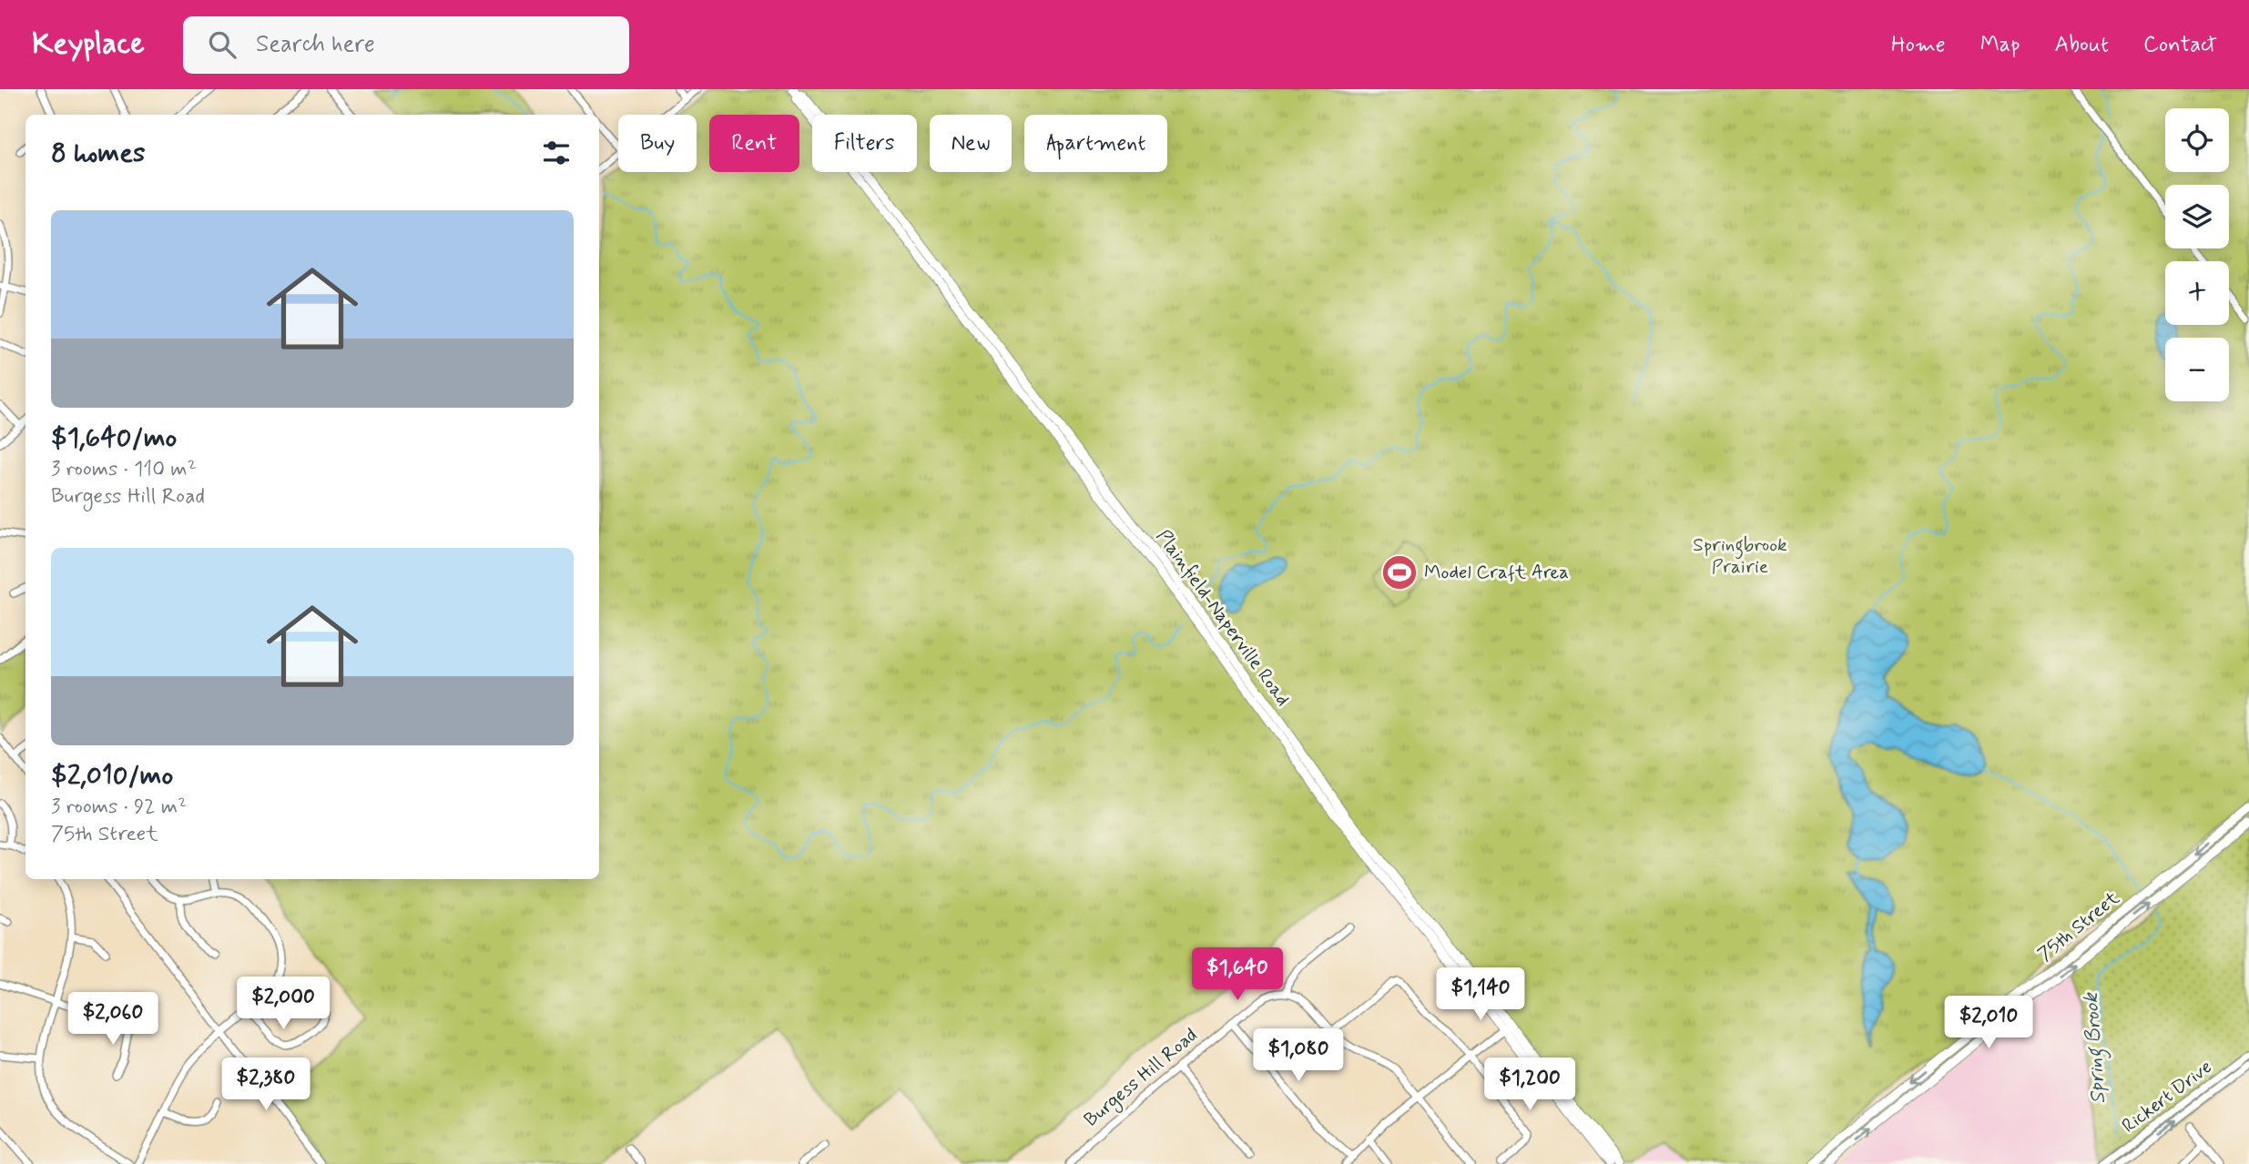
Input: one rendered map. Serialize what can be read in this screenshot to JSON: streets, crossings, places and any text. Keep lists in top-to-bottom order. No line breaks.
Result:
{"streets":{"main road":["Plainfield-Naperville Road","75th Street"],"street":["Burgess Hill Road","Rickert Drive"]},"water":["Spring Brook"],"parks":["Springbrook Prairie"],"places":{"sports":["Model Craft Area"]},"page":{"header":"Keyplace","search":"Search here","nav":["Home","Map","About","Contact"],"map_buttons":["+","−"],"chip":["Buy","Rent","Filters","New","Apartment"],"heading":"8 homes","list":[{"name":"$1,640/mo","note":"3 rooms · 110 m² · Burgess Hill Road"},{"name":"$2,010/mo","note":"3 rooms · 92 m² · 75th Street"}],"price":["$1,640","$1,140","$2,000","$2,060","$2,010","$1,080","$2,380","$1,200"]}}
